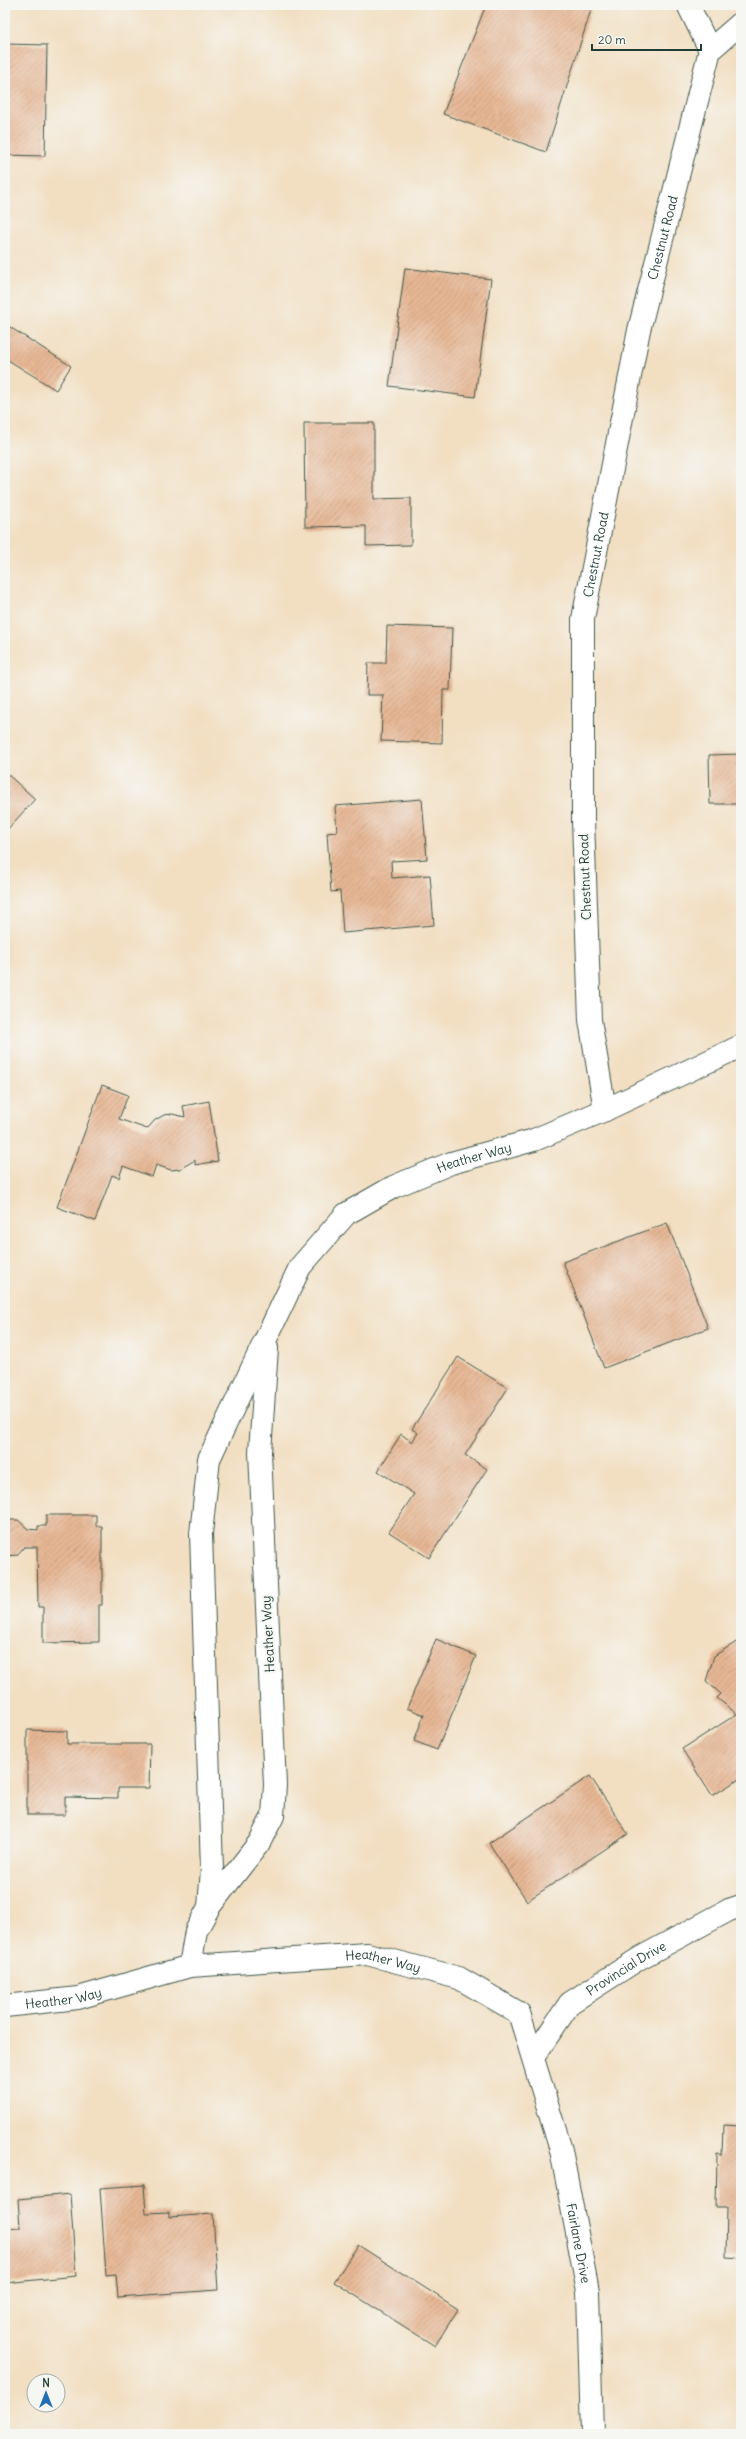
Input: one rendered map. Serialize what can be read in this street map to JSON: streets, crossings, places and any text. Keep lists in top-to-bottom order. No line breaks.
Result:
{"streets":{"street":["Chestnut Road","Heather Way","Provincial Drive","Fairlane Drive"]},"crossings":[["Chestnut Road","Heather Way"],["Heather Way","Provincial Drive"],["Heather Way","Fairlane Drive"],["Provincial Drive","Fairlane Drive"]],"scale_bar":"20 m","north":"top"}
